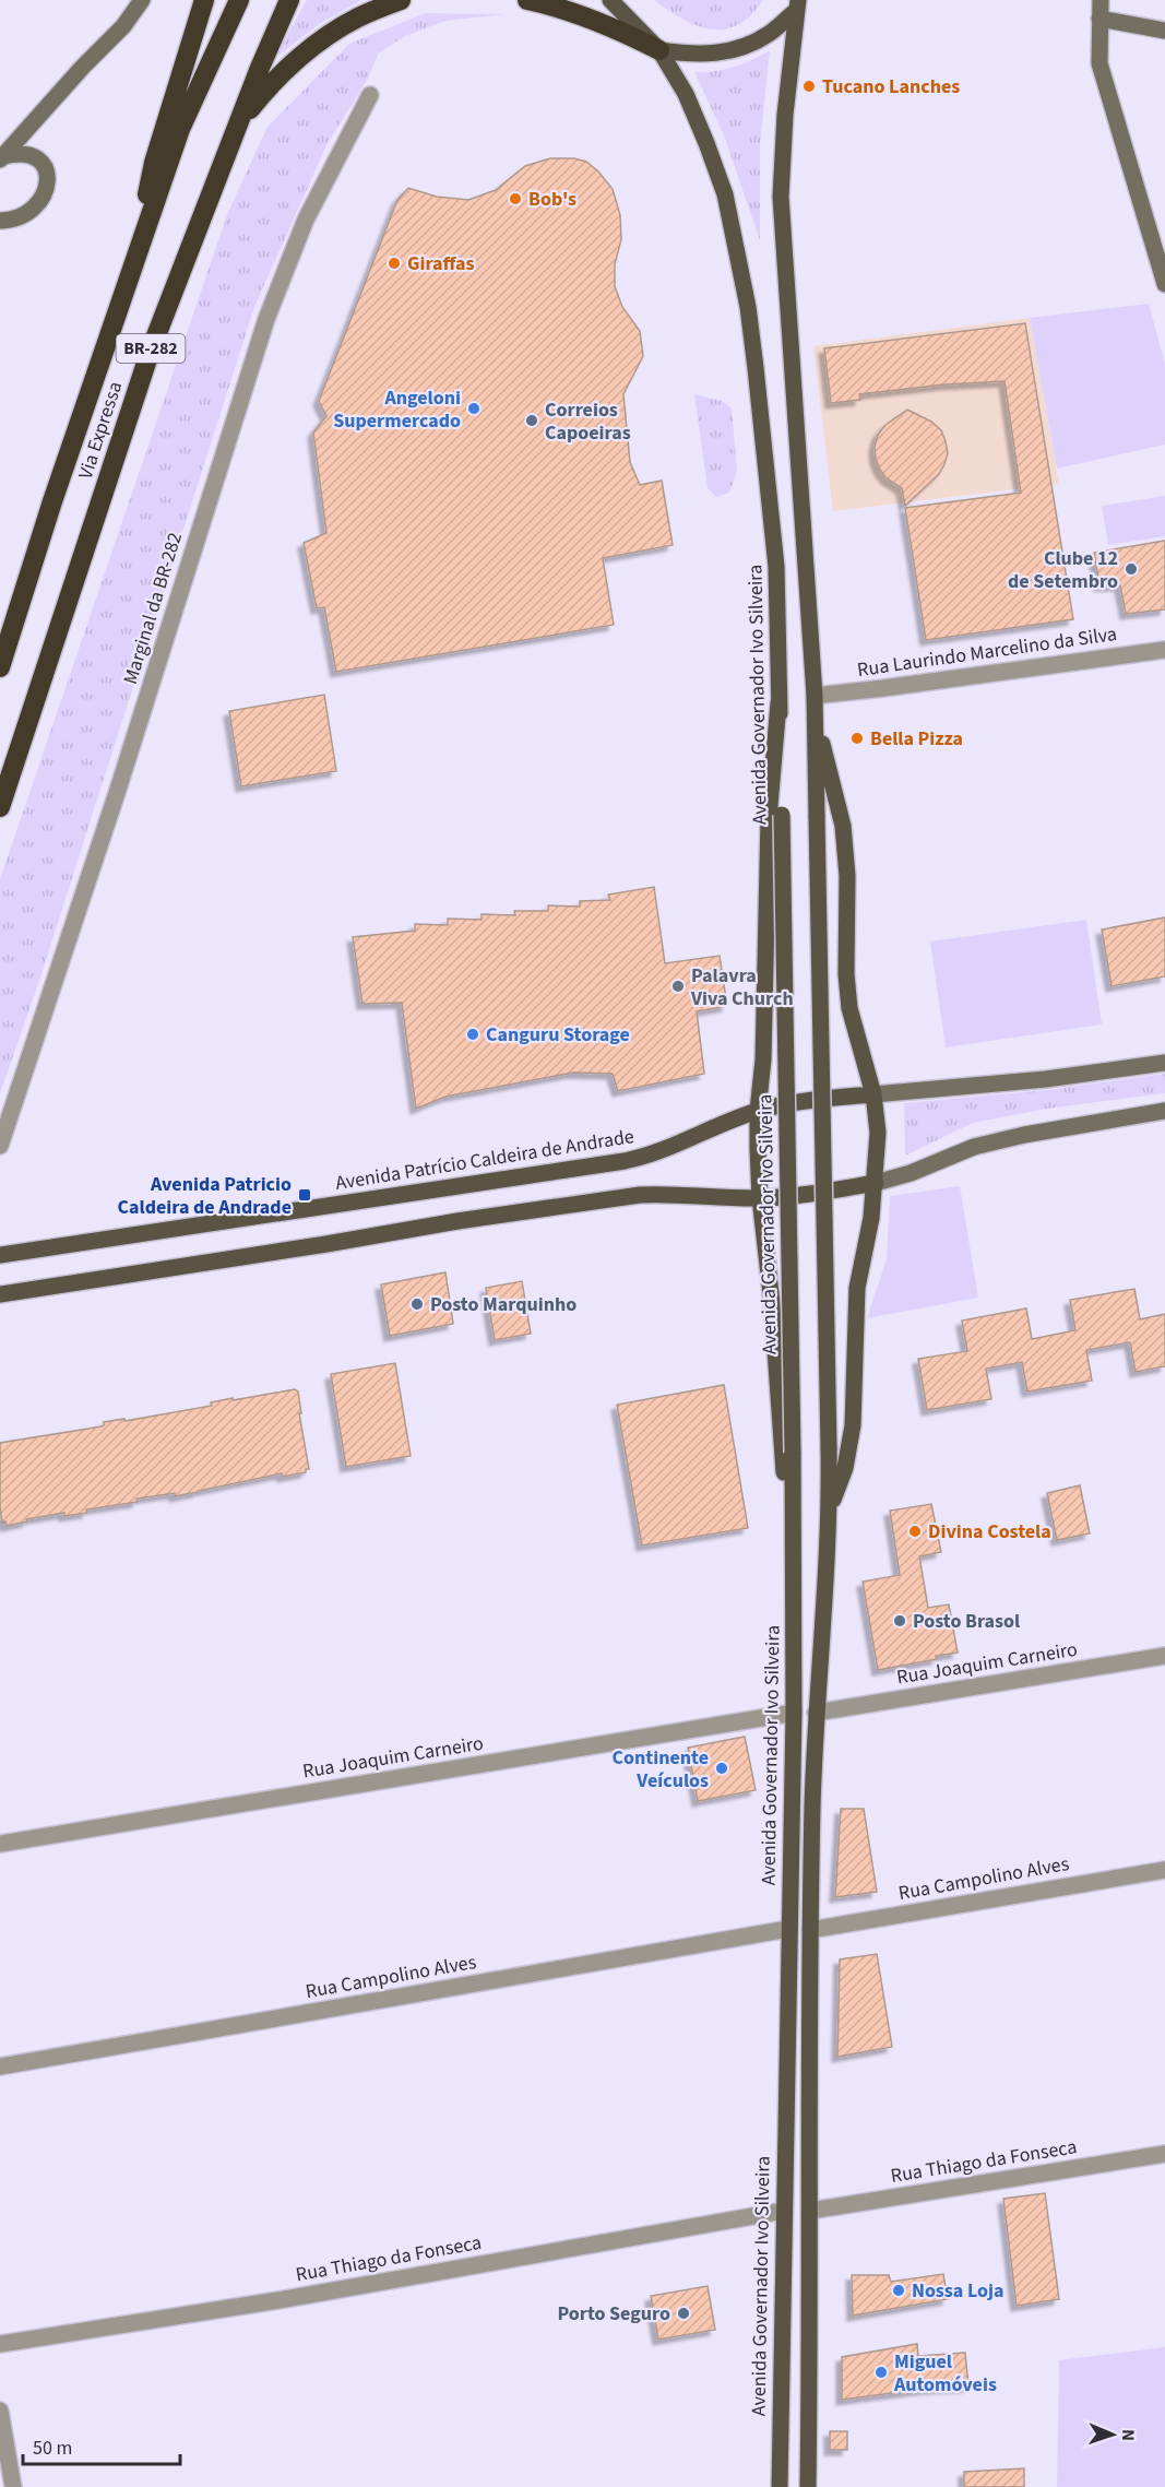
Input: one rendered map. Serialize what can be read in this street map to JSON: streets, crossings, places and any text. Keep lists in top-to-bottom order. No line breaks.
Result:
{"streets":{"highway":["BR-282","Via Expressa"],"main road":["Avenida Governador Ivo Silveira","Avenida Patrício Caldeira de Andrade"],"street":["Marginal da BR-282","Rua Laurindo Marcelino da Silva","Rua Joaquim Carneiro","Rua Campolino Alves","Rua Thiago da Fonseca"]},"crossings":[["Avenida Governador Ivo Silveira","Rua Joaquim Carneiro"],["Avenida Governador Ivo Silveira","Rua Campolino Alves"],["Avenida Governador Ivo Silveira","Rua Thiago da Fonseca"]],"places":{"other":["Tucano Lanches","Bob's","Giraffas","Angeloni Supermercado","Correios Capoeiras","Clube 12 de Setembro","Bella Pizza","Palavra Viva Church","Canguru Storage","Posto Marquinho","Divina Costela","Posto Brasol","Continente Veículos","Nossa Loja","Porto Seguro","Miguel Automóveis"],"transit":["Avenida Patricio Caldeira de Andrade"]},"scale_bar":"50 m","north":"right"}
